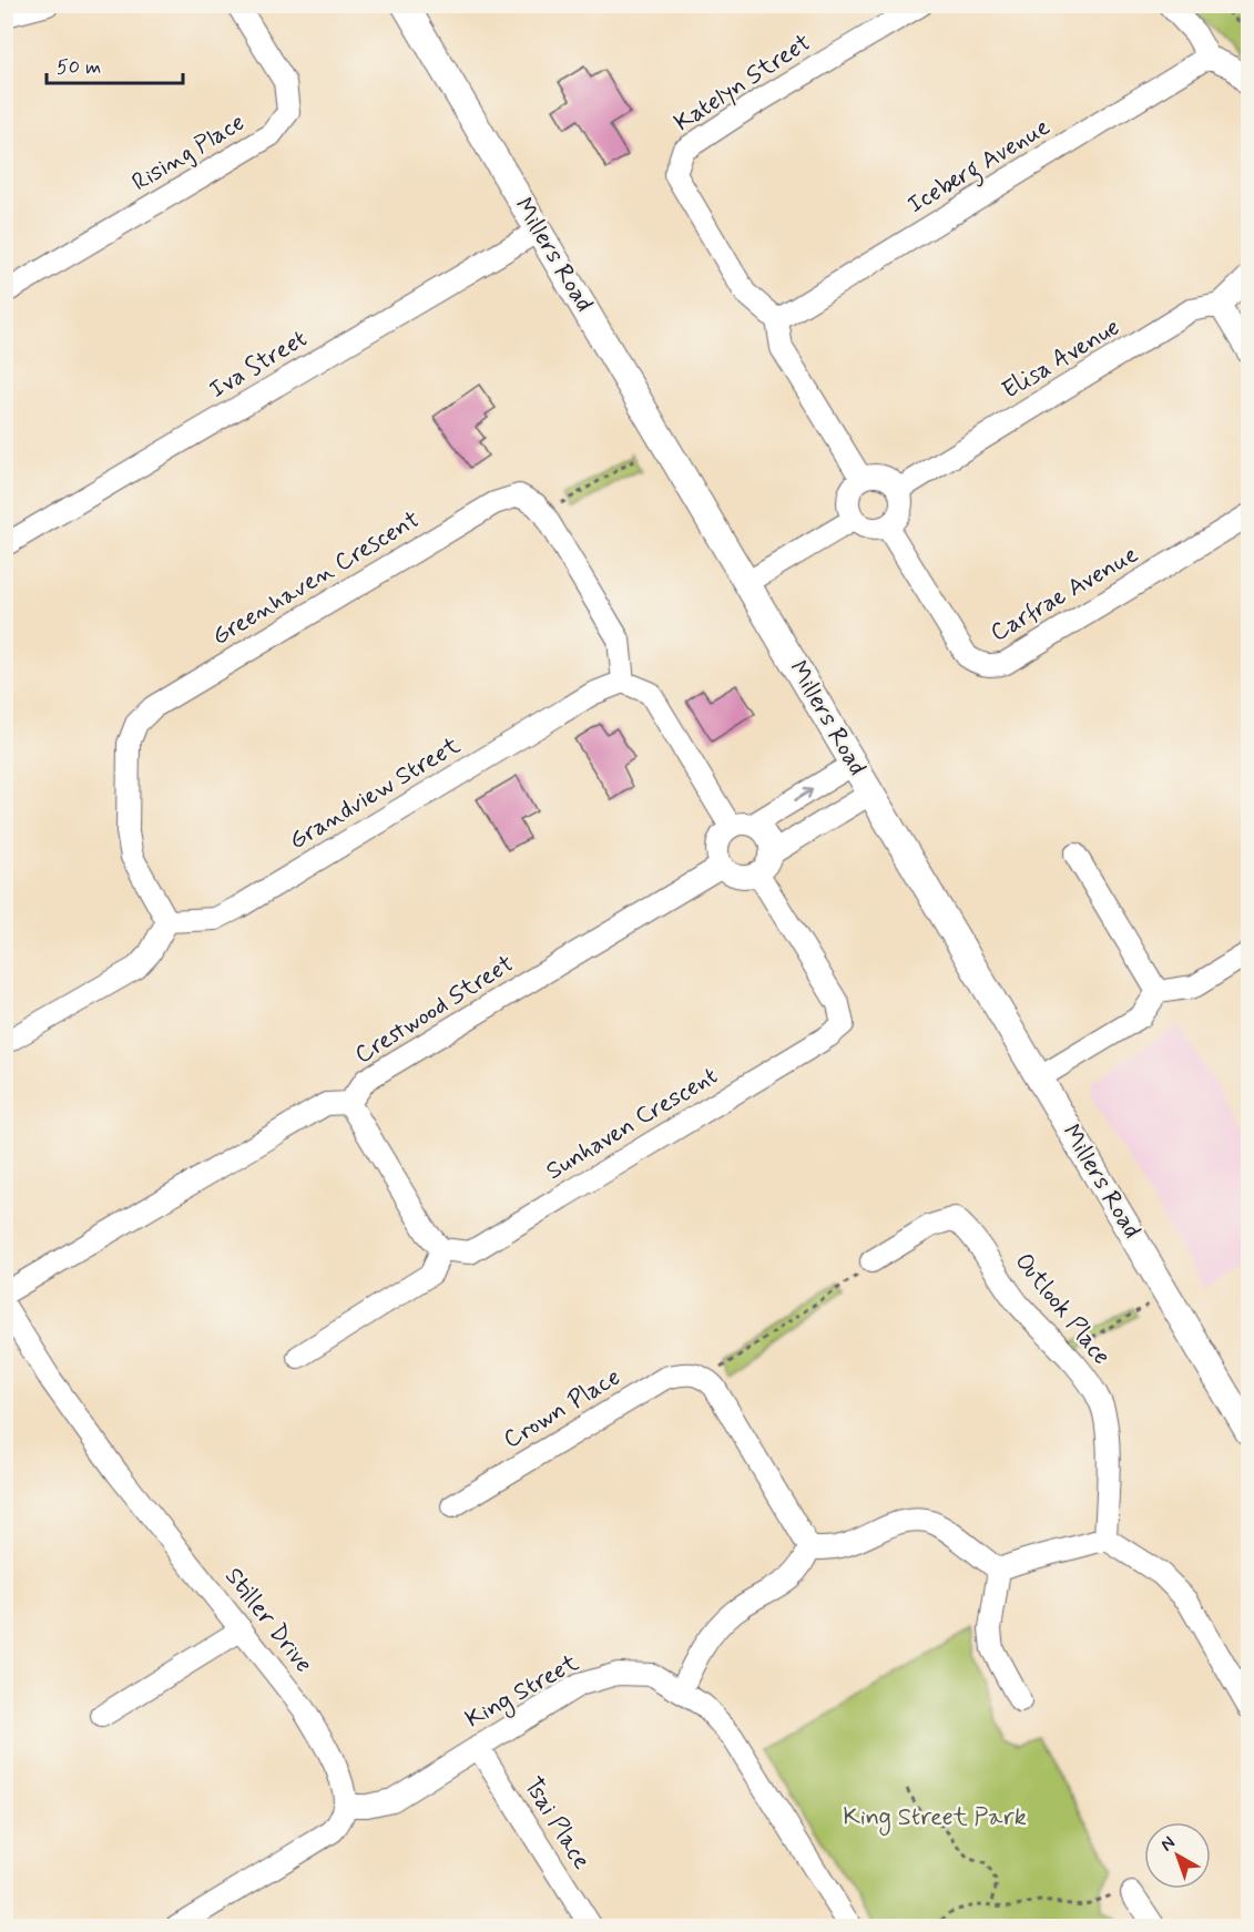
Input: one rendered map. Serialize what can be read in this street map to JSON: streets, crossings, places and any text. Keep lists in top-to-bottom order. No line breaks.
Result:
{"streets":{"street":["Katelyn Street","Rising Place","Iceberg Avenue","Millers Road","Elisa Avenue","Iva Street","Greenhaven Crescent","Carfrae Avenue","Grandview Street","Crestwood Street","Sunhaven Crescent","Outlook Place","Crown Place","Stiller Drive","King Street","Tsai Place"]},"crossings":[["Katelyn Street","Iceberg Avenue"],["Millers Road","Iva Street"],["Elisa Avenue","Carfrae Avenue"],["Greenhaven Crescent","Grandview Street"],["Crestwood Street","Sunhaven Crescent"],["Stiller Drive","King Street"],["King Street","Tsai Place"]],"parks":["King Street Park"],"scale_bar":"50 m","north":"top left"}
